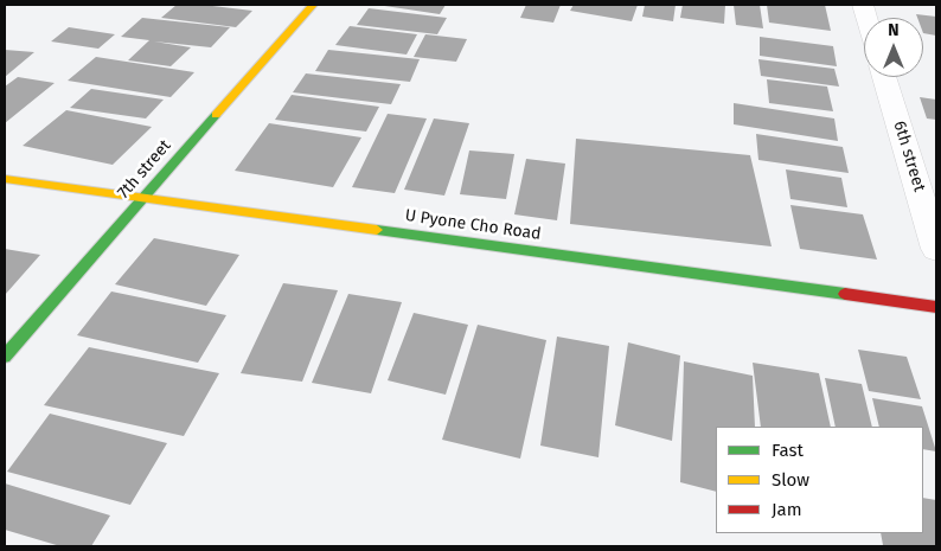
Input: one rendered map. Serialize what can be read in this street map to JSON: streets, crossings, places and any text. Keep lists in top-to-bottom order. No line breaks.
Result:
{"streets":{"street":["6th street","7th street","U Pyone Cho Road"]},"crossings":[["7th street","U Pyone Cho Road"]],"legend":["Fast","Slow","Jam"],"north":"top"}
